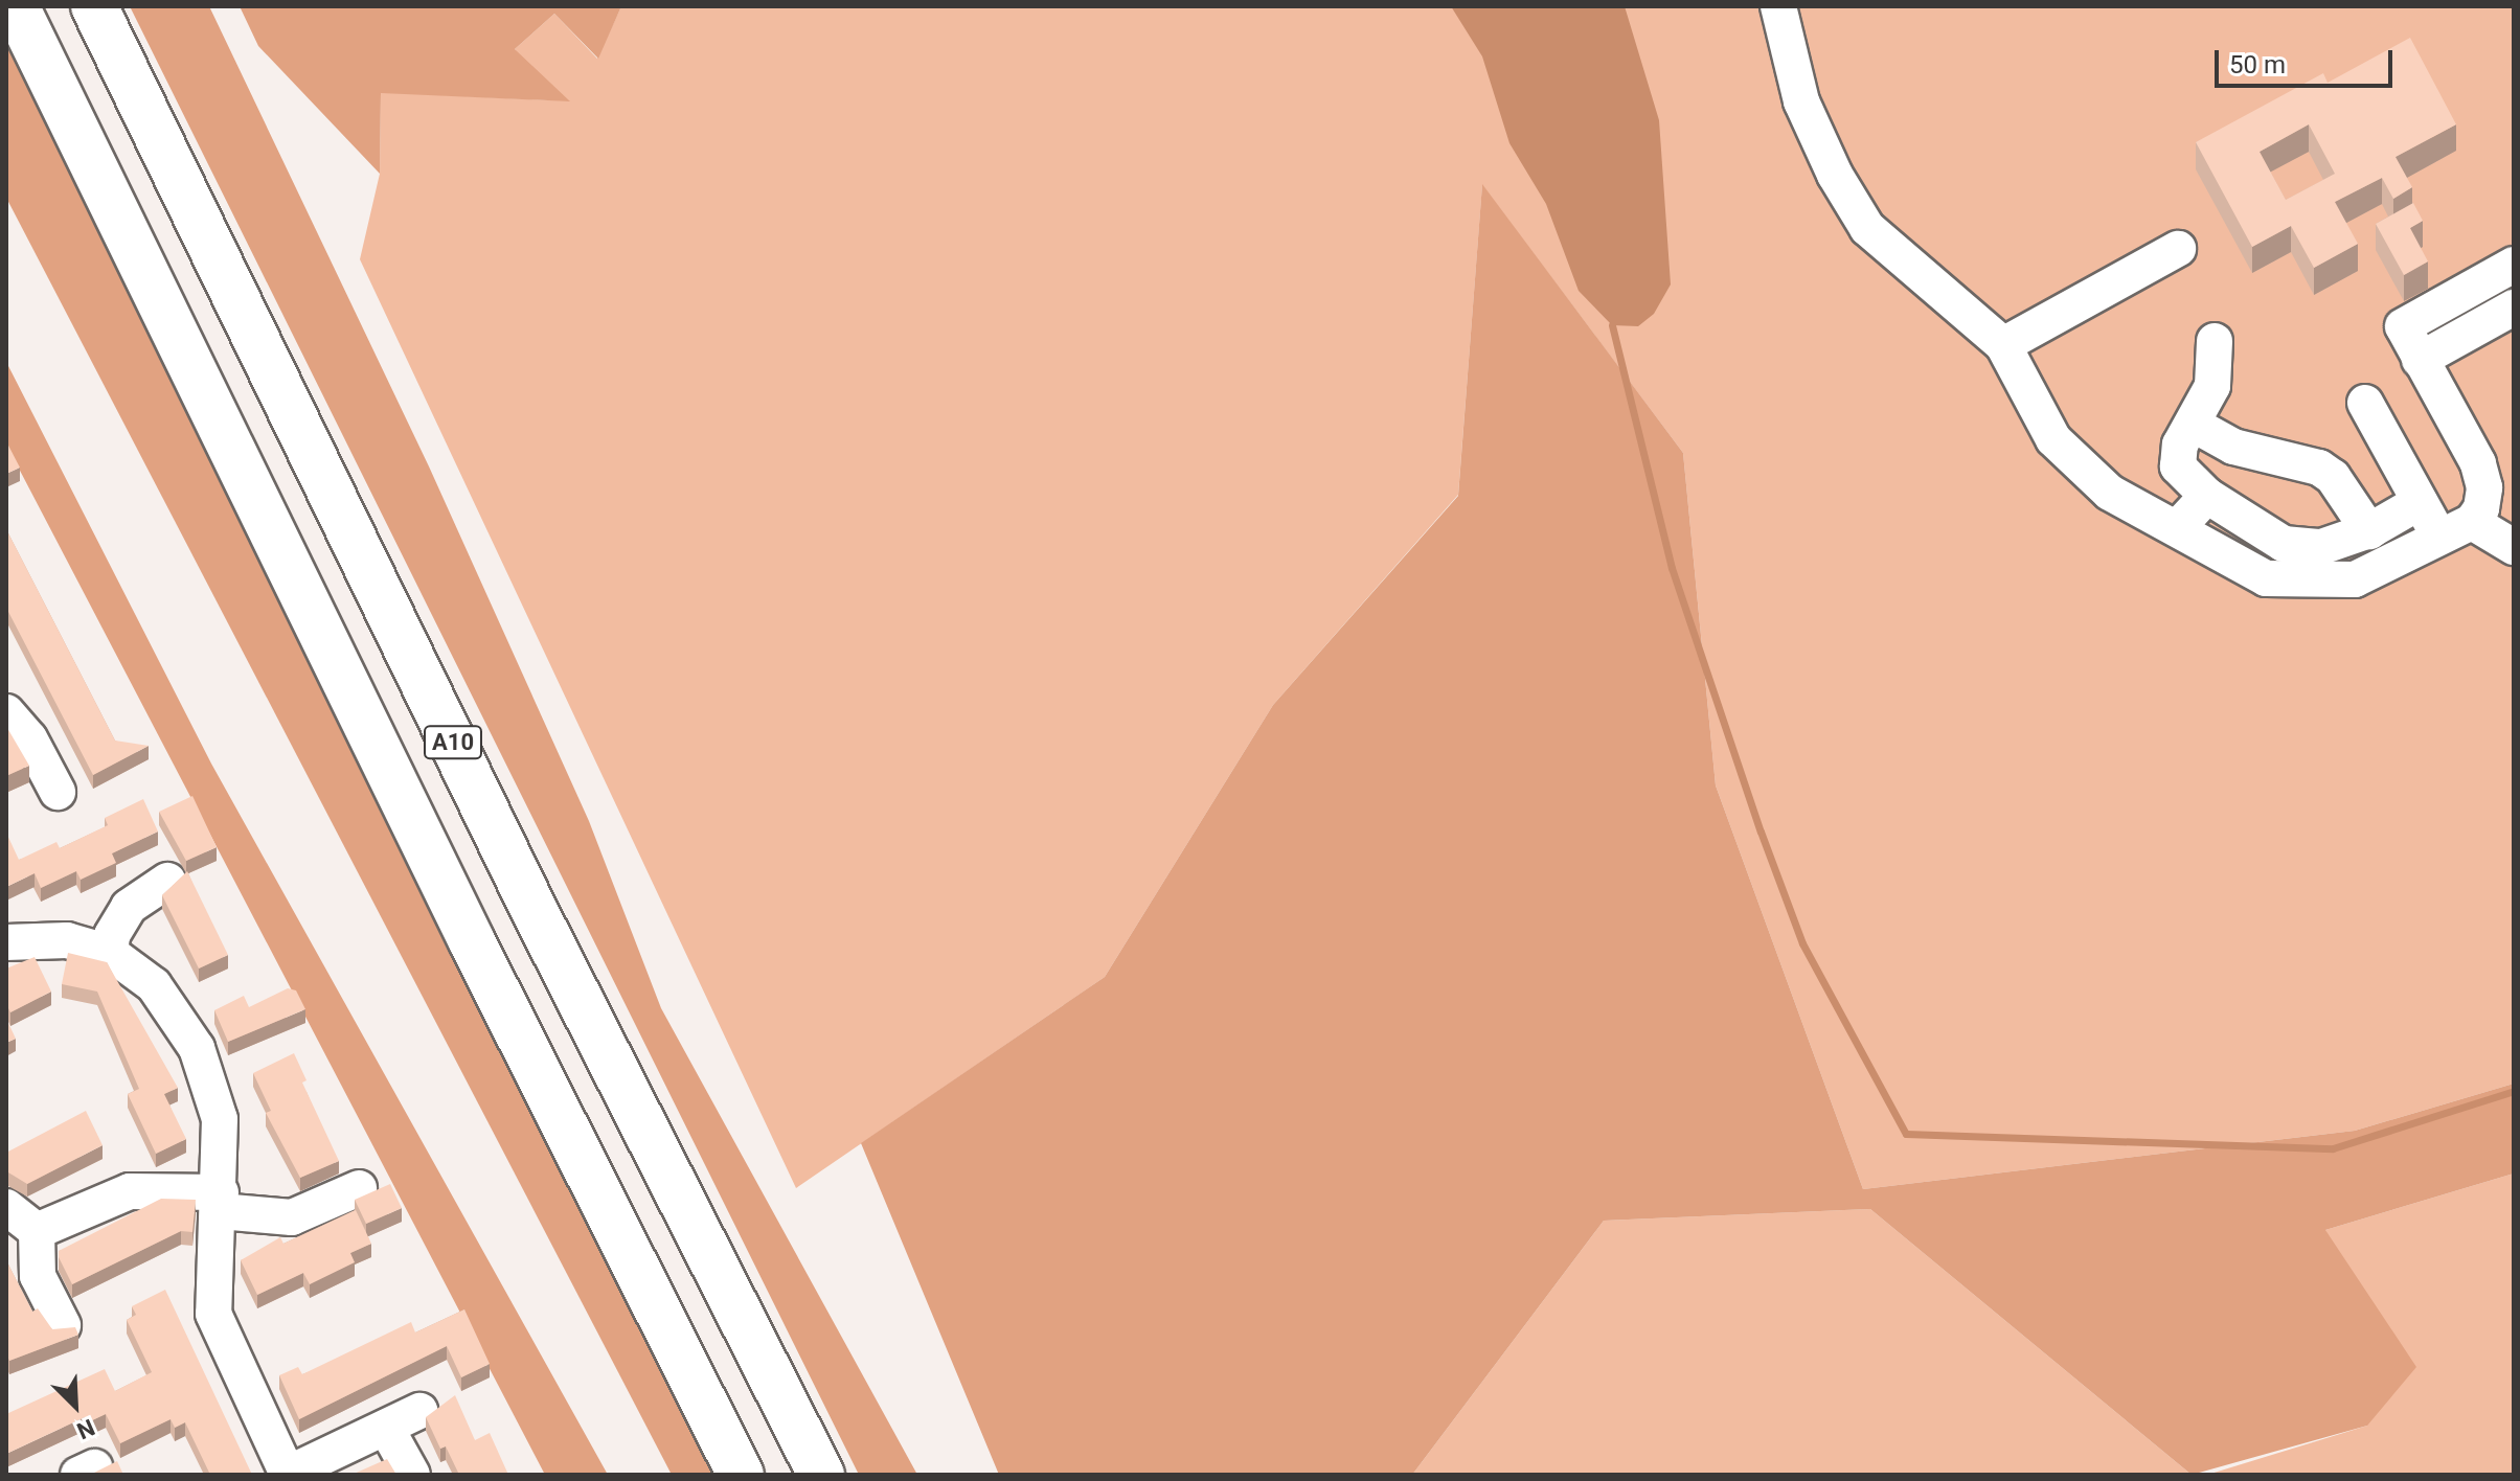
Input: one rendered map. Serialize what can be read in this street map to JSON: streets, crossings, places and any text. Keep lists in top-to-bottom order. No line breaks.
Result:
{"streets":{"highway":["A10"]},"scale_bar":"50 m","north":"bottom right"}
